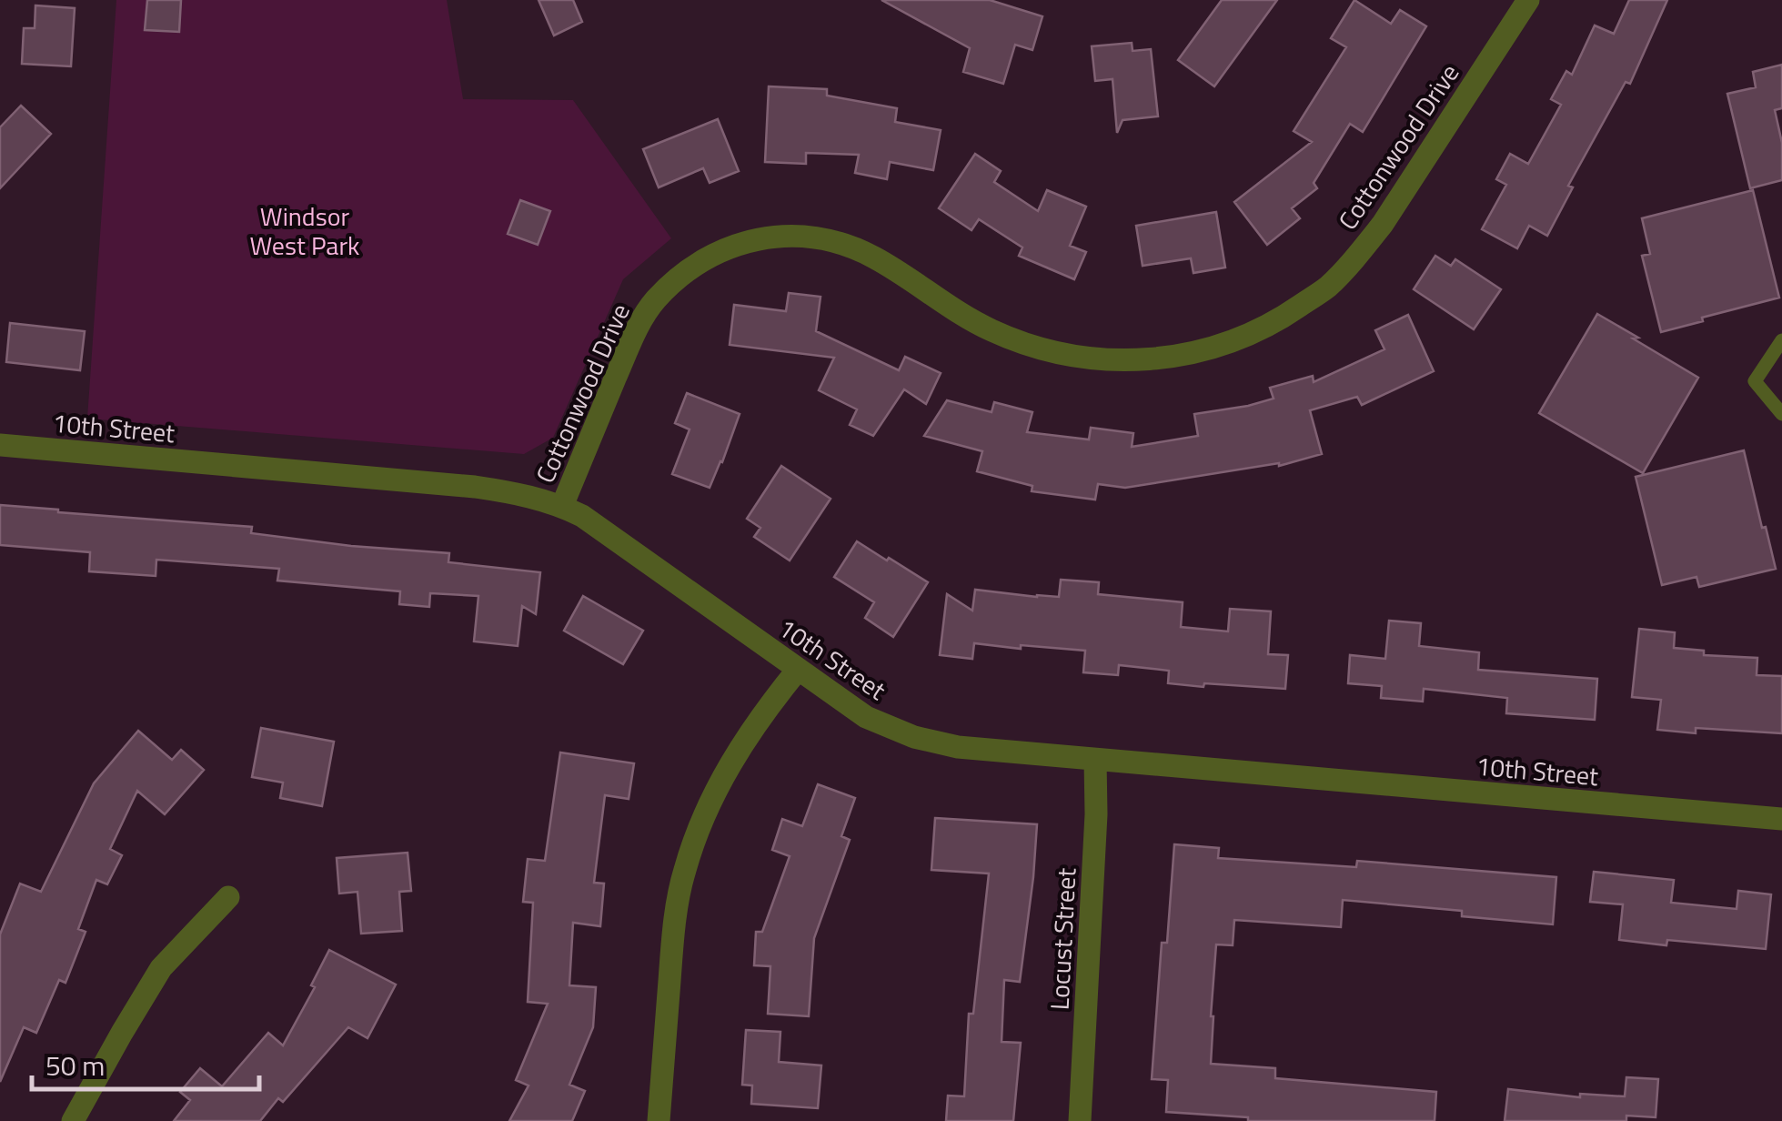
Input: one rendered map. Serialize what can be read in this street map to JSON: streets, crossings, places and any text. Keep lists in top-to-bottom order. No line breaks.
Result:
{"streets":{"street":["Cottonwood Drive","10th Street","Locust Street"]},"crossings":[["Cottonwood Drive","10th Street"],["10th Street","Locust Street"]],"parks":["Windsor West Park"],"scale_bar":"50 m"}
